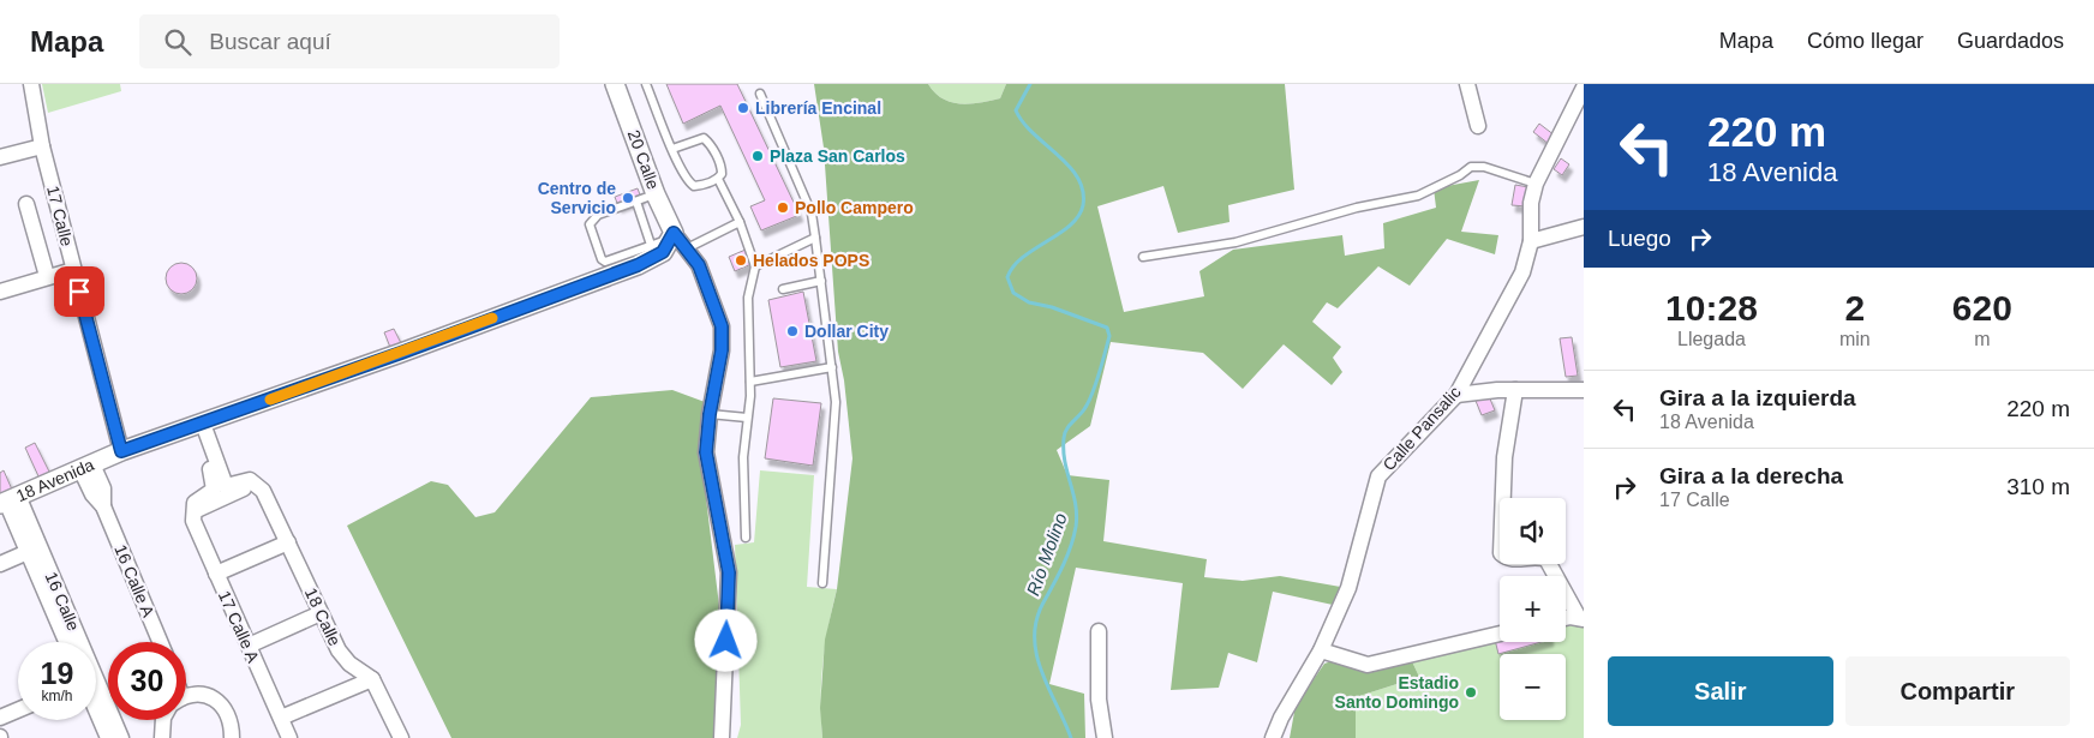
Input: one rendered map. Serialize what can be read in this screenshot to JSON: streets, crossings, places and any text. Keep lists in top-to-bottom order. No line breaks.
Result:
{"streets":{"street":["20 Calle","17 Calle","Calle Pansalic","18 Avenida","16 Calle A","16 Calle","18 Calle","17 Calle A"]},"crossings":[["20 Calle","18 Avenida"],["17 Calle","18 Avenida"],["18 Avenida","16 Calle A"],["18 Avenida","16 Calle"]],"water":["Río Molino"],"places":["Librería Encinal","Plaza San Carlos","Centro de Servicio","Pollo Campero","Helados POPS","Dollar City","Estadio Santo Domingo"],"page":{"header":"Mapa","search":"Buscar aquí","nav":["Mapa","Cómo llegar","Guardados"],"turn":["220 m","18 Avenida"],"then":"Luego","eta":["10:28","Llegada","2","min","620","m"],"list":[{"name":"Gira a la izquierda","note":"18 Avenida","value":"220 m"},{"name":"Gira a la derecha","note":"17 Calle","value":"310 m"}],"map_buttons":["+","−"],"speed":"19 km/h","limit":"30","buttons":["Salir","Compartir"]}}
